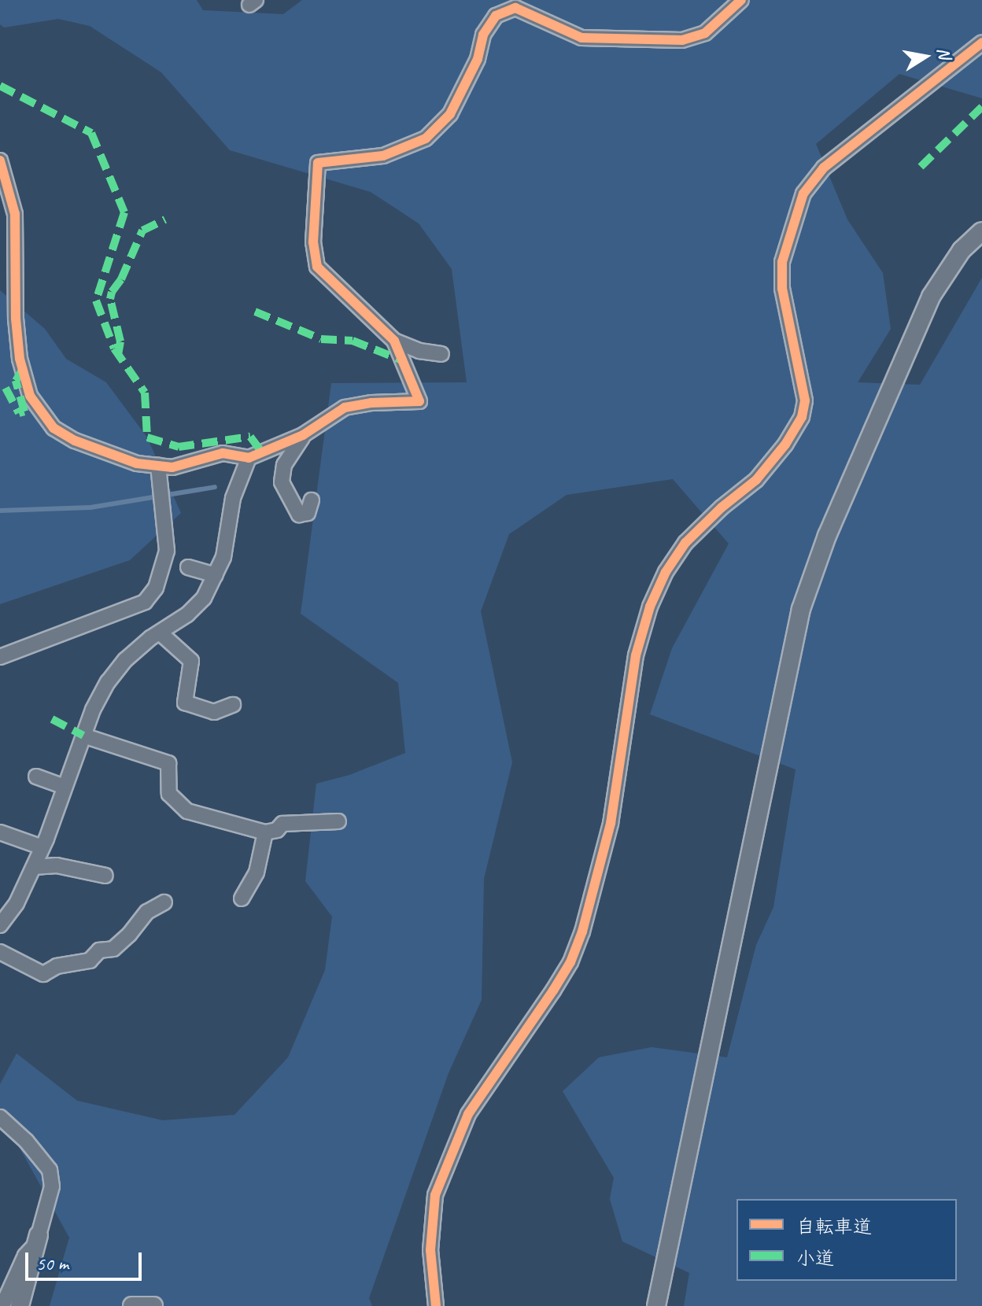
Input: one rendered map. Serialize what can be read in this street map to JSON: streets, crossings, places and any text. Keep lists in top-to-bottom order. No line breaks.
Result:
{"legend":["自転車道","小道"],"scale_bar":"50 m","north":"right"}
